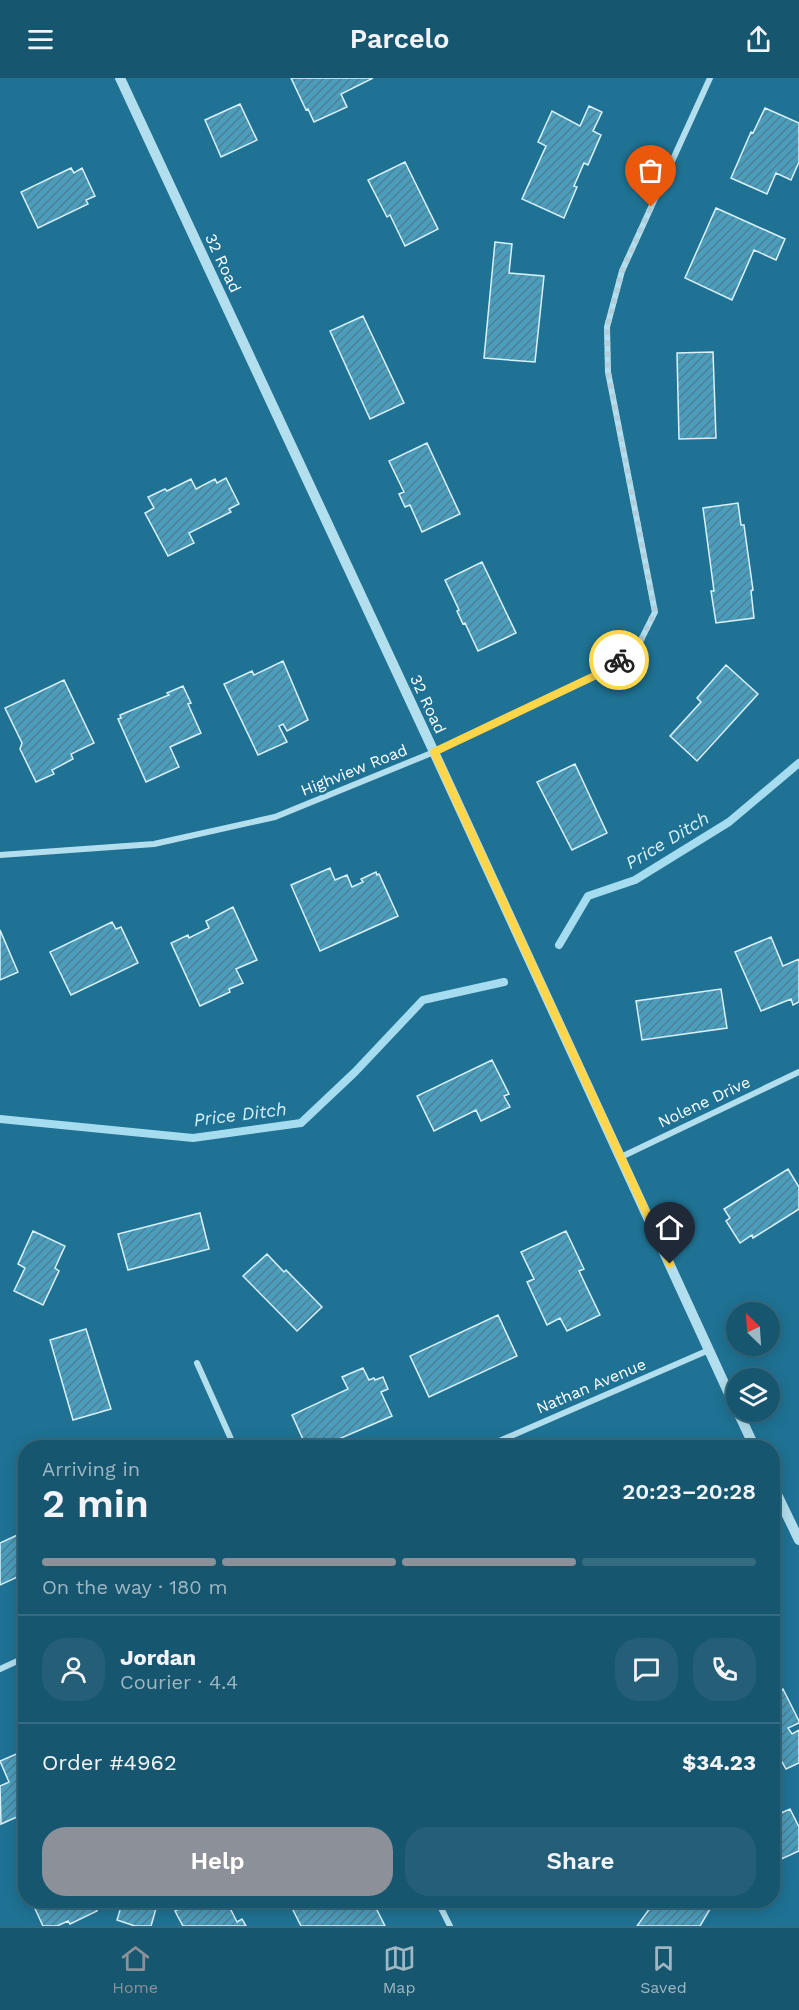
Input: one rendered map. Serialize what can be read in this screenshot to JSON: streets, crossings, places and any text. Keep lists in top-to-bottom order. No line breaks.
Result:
{"streets":{"street":["32 Road","Highview Road","Nolene Drive","Nathan Avenue"]},"crossings":[["32 Road","Highview Road"],["32 Road","Nolene Drive"],["32 Road","Nathan Avenue"]],"water":["Price Ditch"],"north":"top left","page":{"header":"Parcelo","heading":["2 min","Arriving in","20:23–20:28"],"panel":["Jordan","Courier · 4.4","Order #4962","$34.23"],"bar":"On the way · 180 m","buttons":["Help","Share"],"tabs":["Home","Map","Saved"]}}
